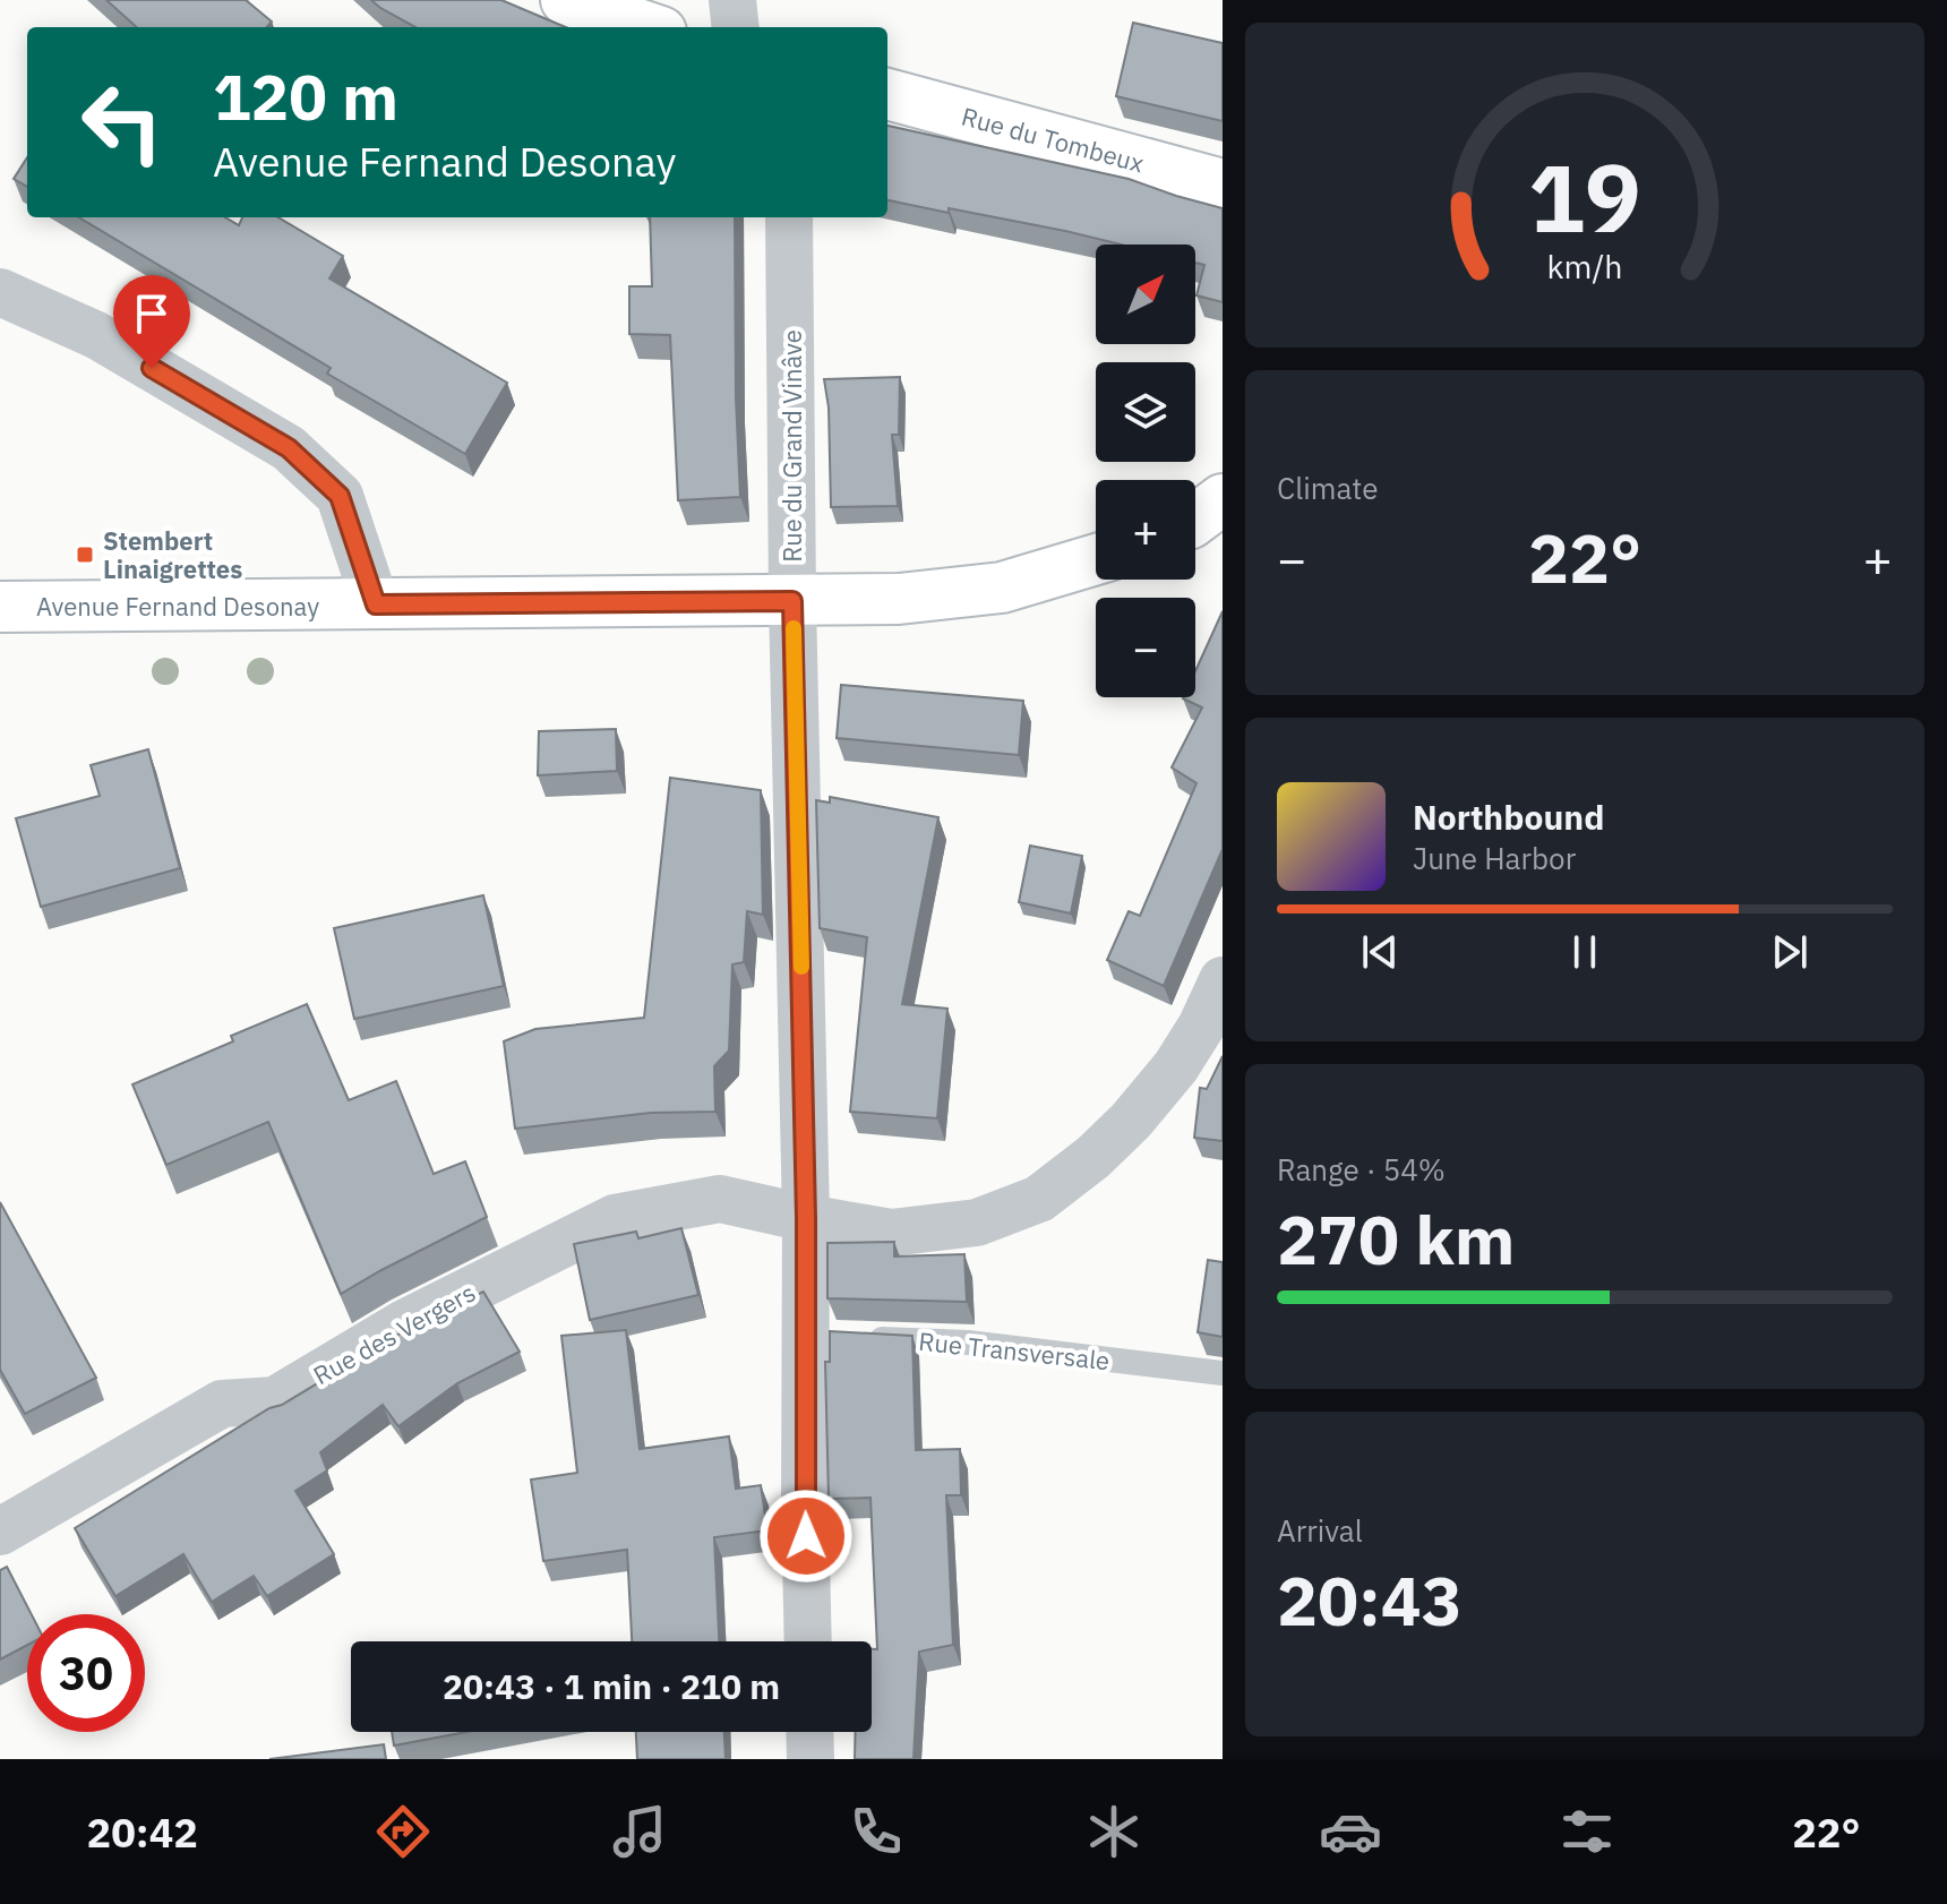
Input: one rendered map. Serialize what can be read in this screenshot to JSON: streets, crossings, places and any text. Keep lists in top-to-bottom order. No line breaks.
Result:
{"streets":{"main road":["Rue du Tombeux","Avenue Fernand Desonay"],"street":["Rue du Grand Vinâve","Rue des Vergers"],"lane":["Rue Transversale"]},"crossings":[["Rue du Grand Vinâve","Avenue Fernand Desonay"],["Rue du Grand Vinâve","Rue des Vergers"],["Rue du Grand Vinâve","Rue Transversale"]],"places":{"transit":["Stembert Linaigrettes"]},"north":"top right","page":{"turn":["120 m","Avenue Fernand Desonay"],"map_buttons":["+","−"],"tile":["Climate",["Range · 54%","270 km"],["Arrival","20:43"]],"heat":["−","22°","+"],"song":["Northbound","June Harbor"],"limit":"30","trip":"20:43 · 1 min · 210 m","tabs":["20:42","22°"],"gauge":["19","km/h"]}}
